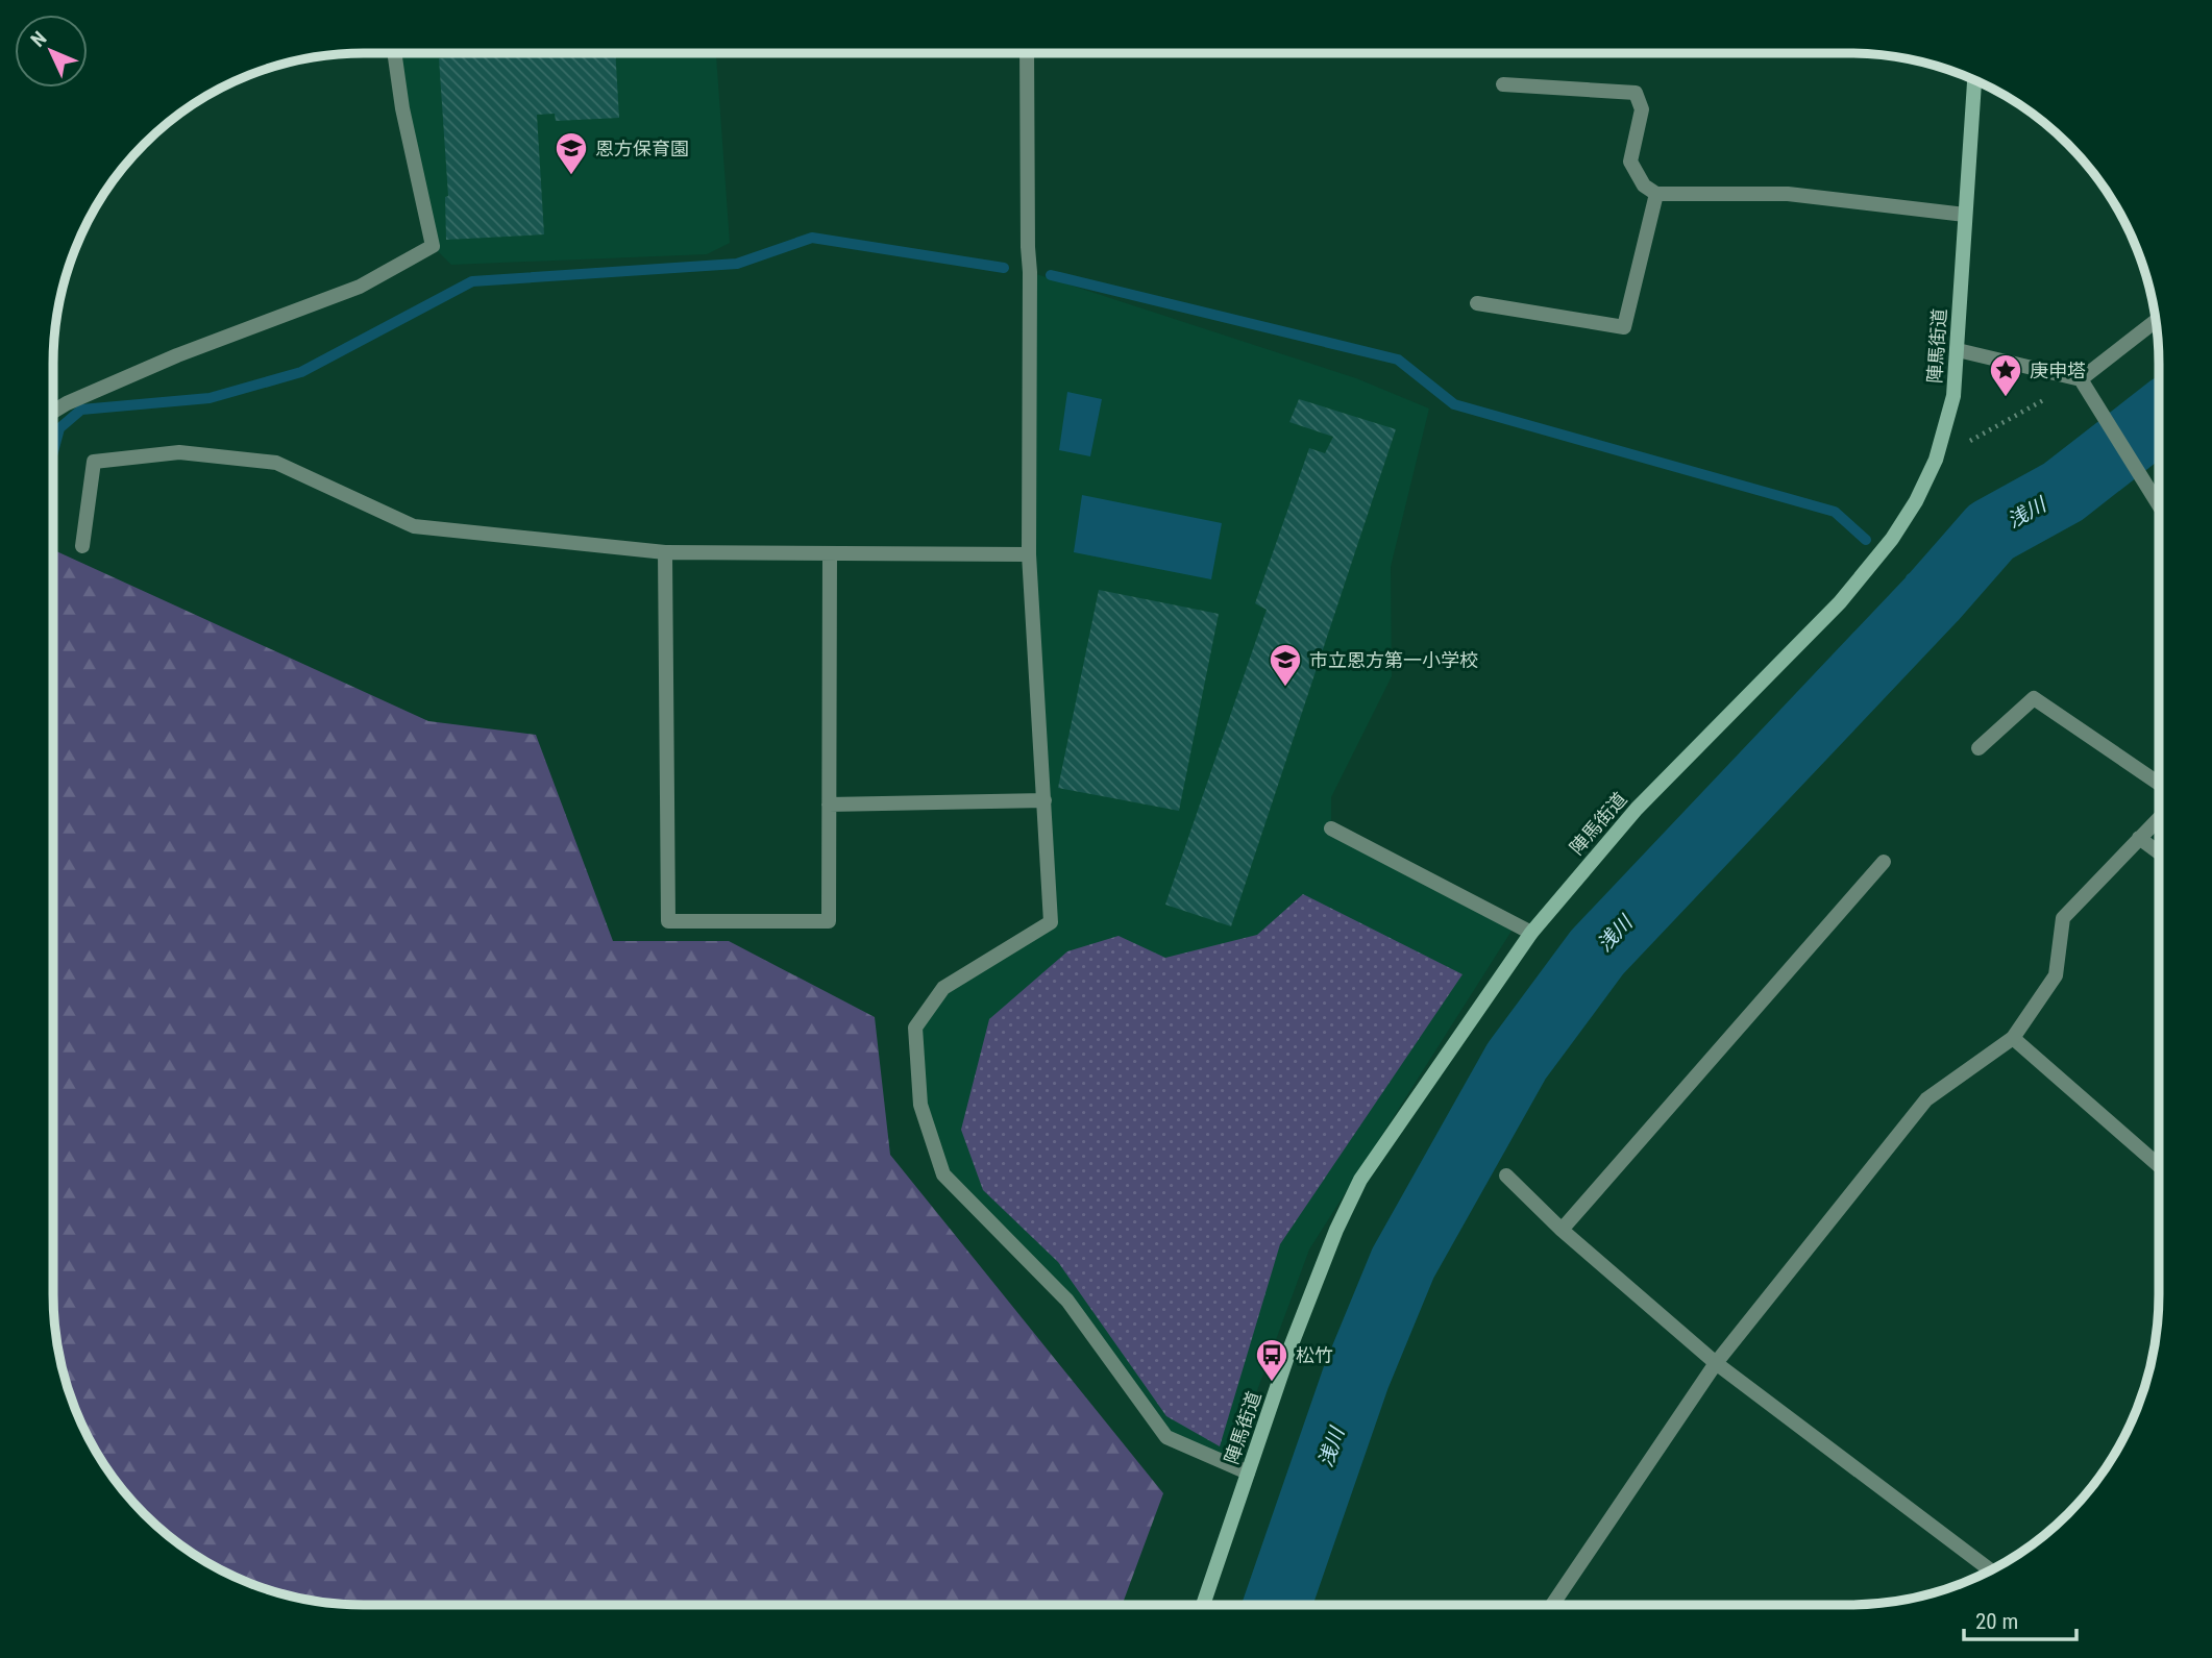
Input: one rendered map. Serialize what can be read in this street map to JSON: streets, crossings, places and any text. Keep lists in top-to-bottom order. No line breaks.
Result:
{"streets":{"main road":["陣馬街道"]},"water":["浅川"],"places":{"school or university":["恩方保育園","市立恩方第一小学校"],"place":["庚申塔"],"bus stop":["松竹"]},"scale_bar":"20 m","north":"top left"}
